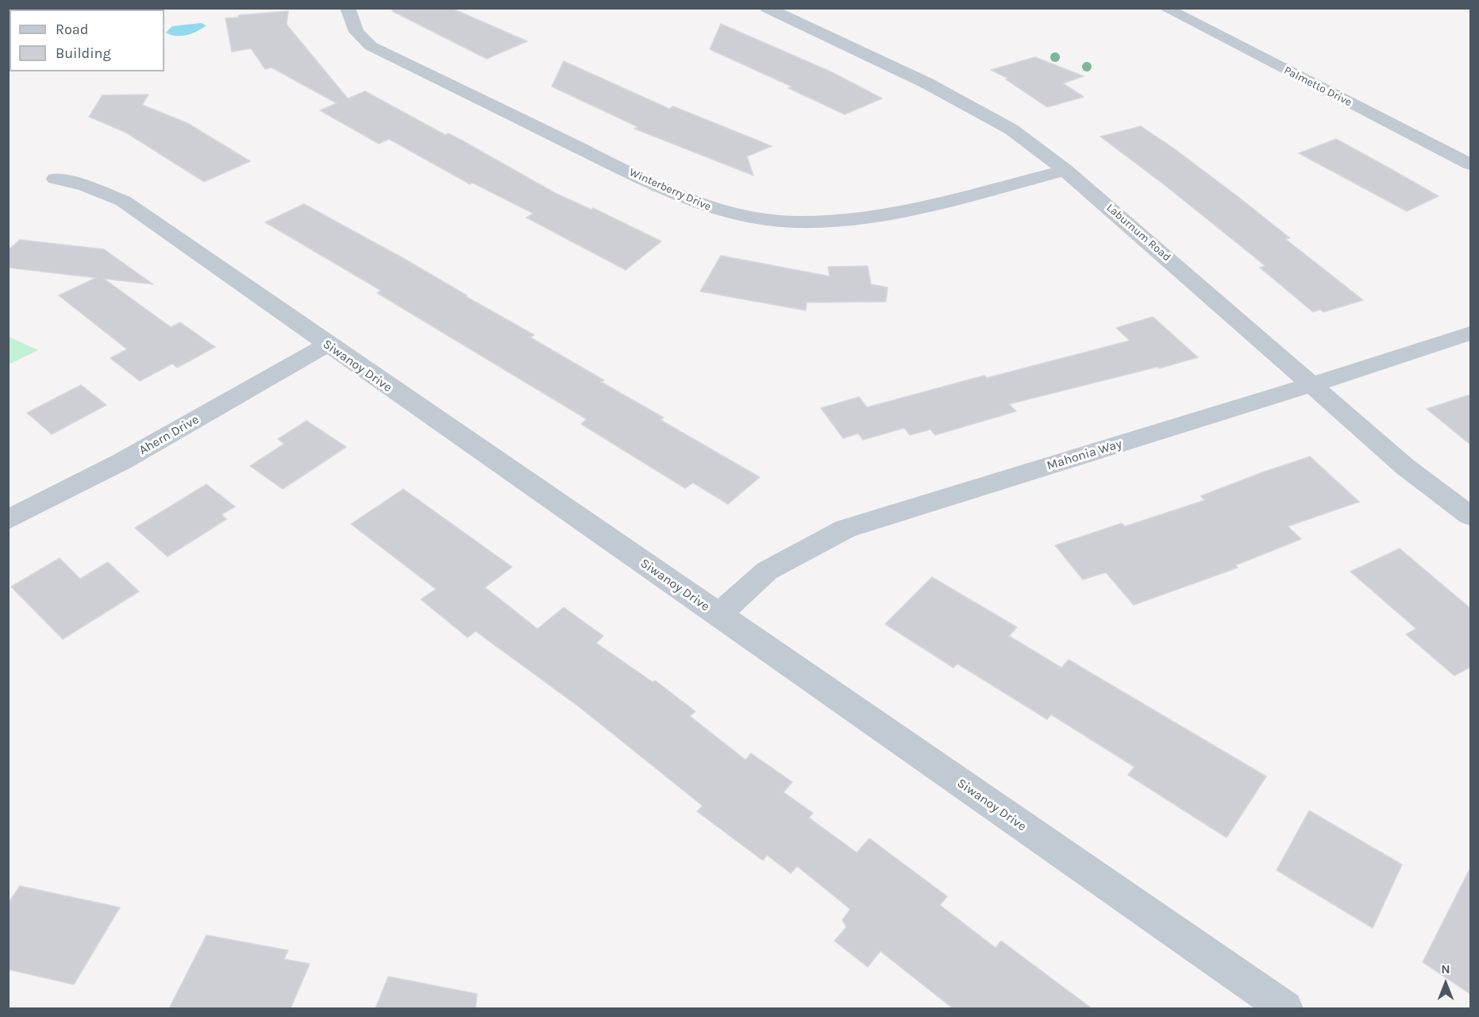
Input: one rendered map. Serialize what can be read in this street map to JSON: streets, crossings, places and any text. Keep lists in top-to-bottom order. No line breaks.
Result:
{"streets":{"street":["Palmetto Drive","Winterberry Drive","Laburnum Road","Siwanoy Drive","Ahern Drive","Mahonia Way"]},"crossings":[["Winterberry Drive","Laburnum Road"],["Laburnum Road","Mahonia Way"],["Siwanoy Drive","Ahern Drive"],["Siwanoy Drive","Mahonia Way"]],"legend":["Road","Building"],"north":"top"}
